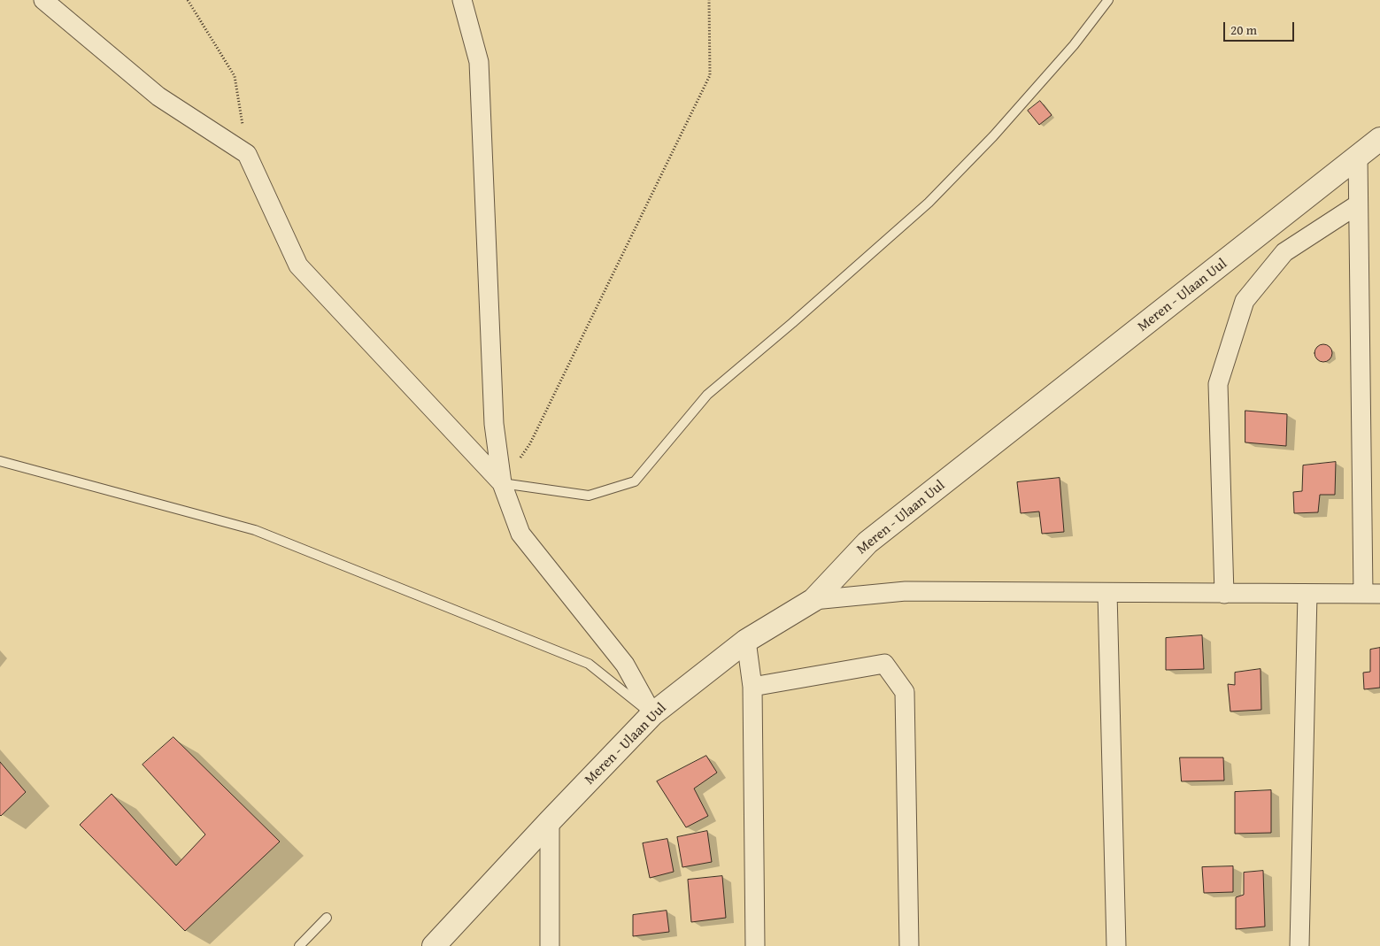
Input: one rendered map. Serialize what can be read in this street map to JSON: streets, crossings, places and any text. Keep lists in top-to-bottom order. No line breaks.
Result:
{"streets":{"street":["Meren - Ulaan Uul"]},"scale_bar":"20 m"}
